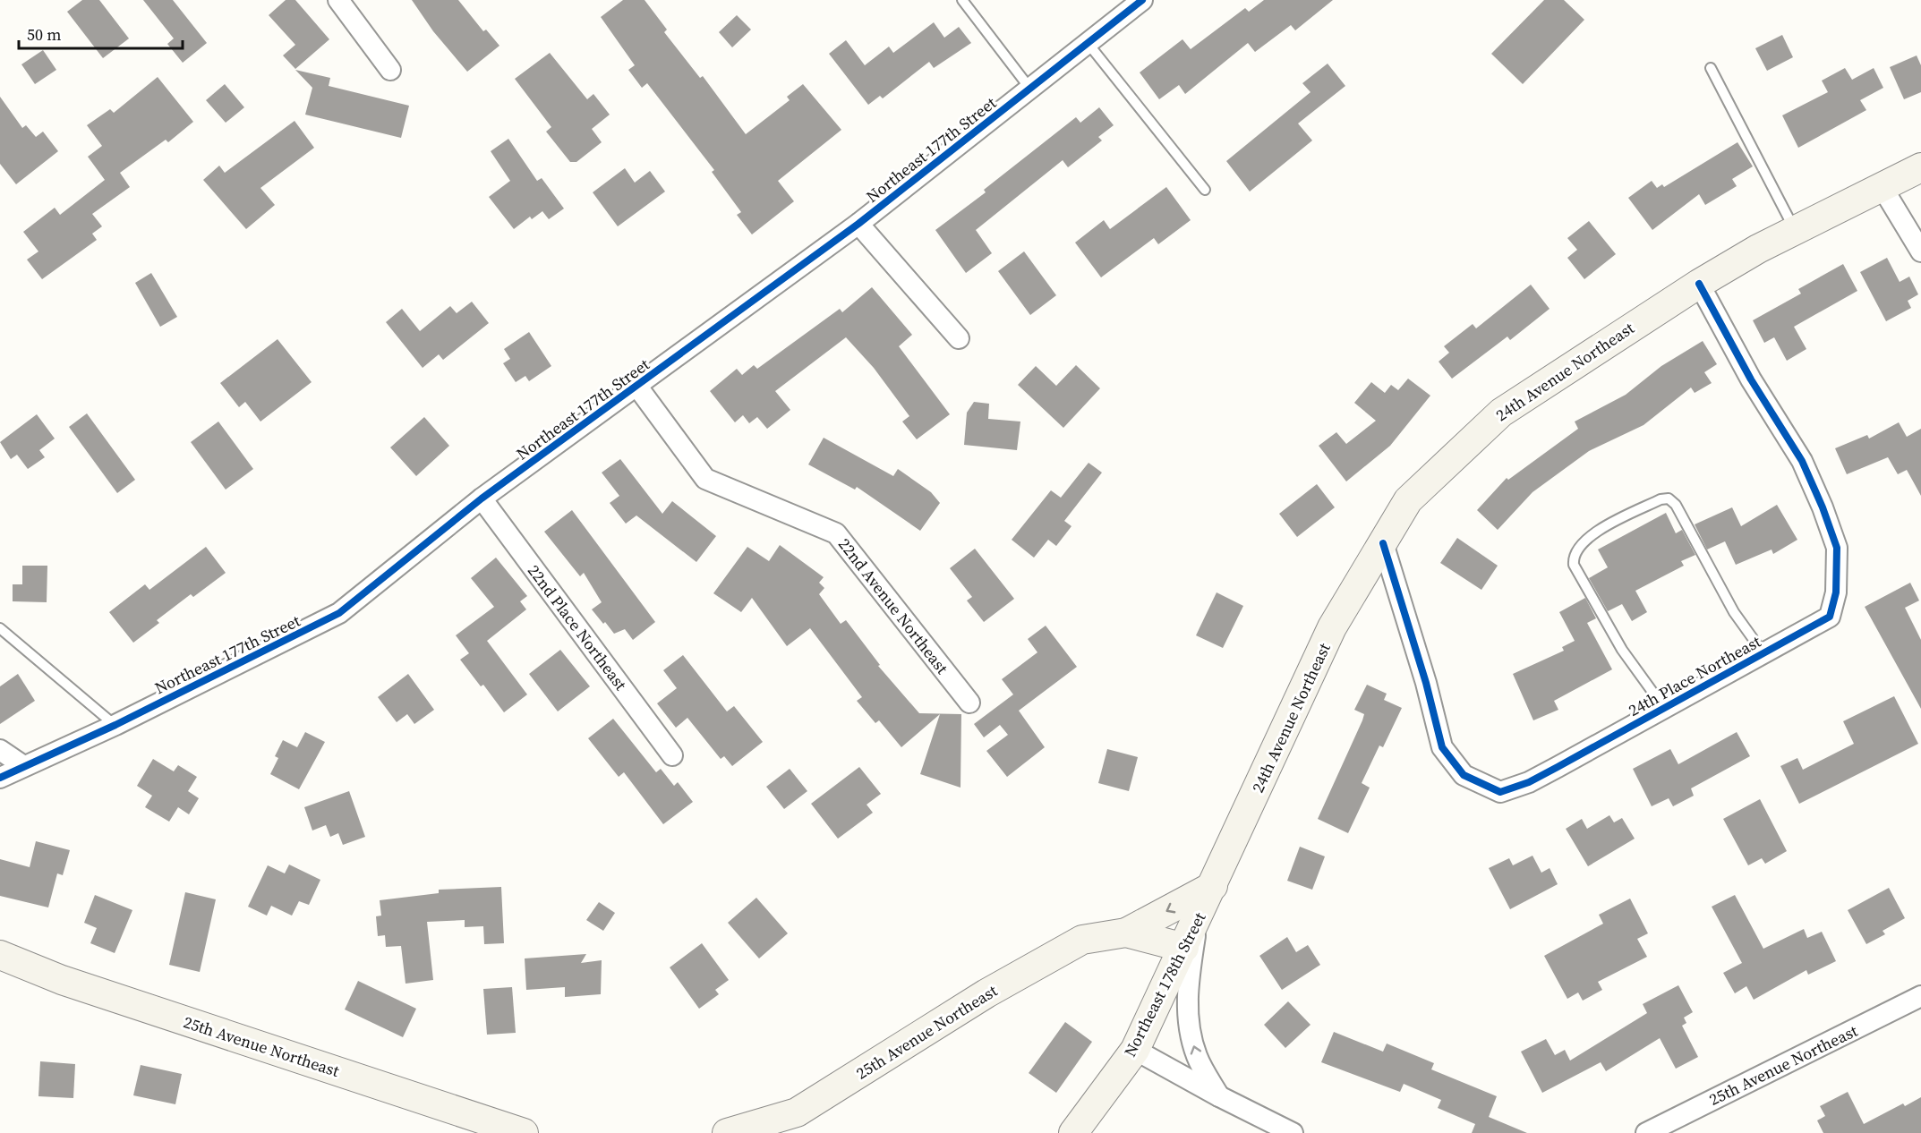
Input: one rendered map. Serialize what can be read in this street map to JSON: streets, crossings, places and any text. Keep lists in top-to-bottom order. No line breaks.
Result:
{"streets":{"main road":["24th Avenue Northeast","Northeast 178th Street","25th Avenue Northeast"],"street":["Northeast 177th Street","22nd Avenue Northeast","22nd Place Northeast","24th Place Northeast"]},"crossings":[["Northeast 177th Street","22nd Avenue Northeast"],["Northeast 177th Street","22nd Place Northeast"],["24th Avenue Northeast","24th Place Northeast"],["24th Avenue Northeast","Northeast 178th Street"],["24th Avenue Northeast","25th Avenue Northeast"],["Northeast 178th Street","25th Avenue Northeast"]],"scale_bar":"50 m"}
